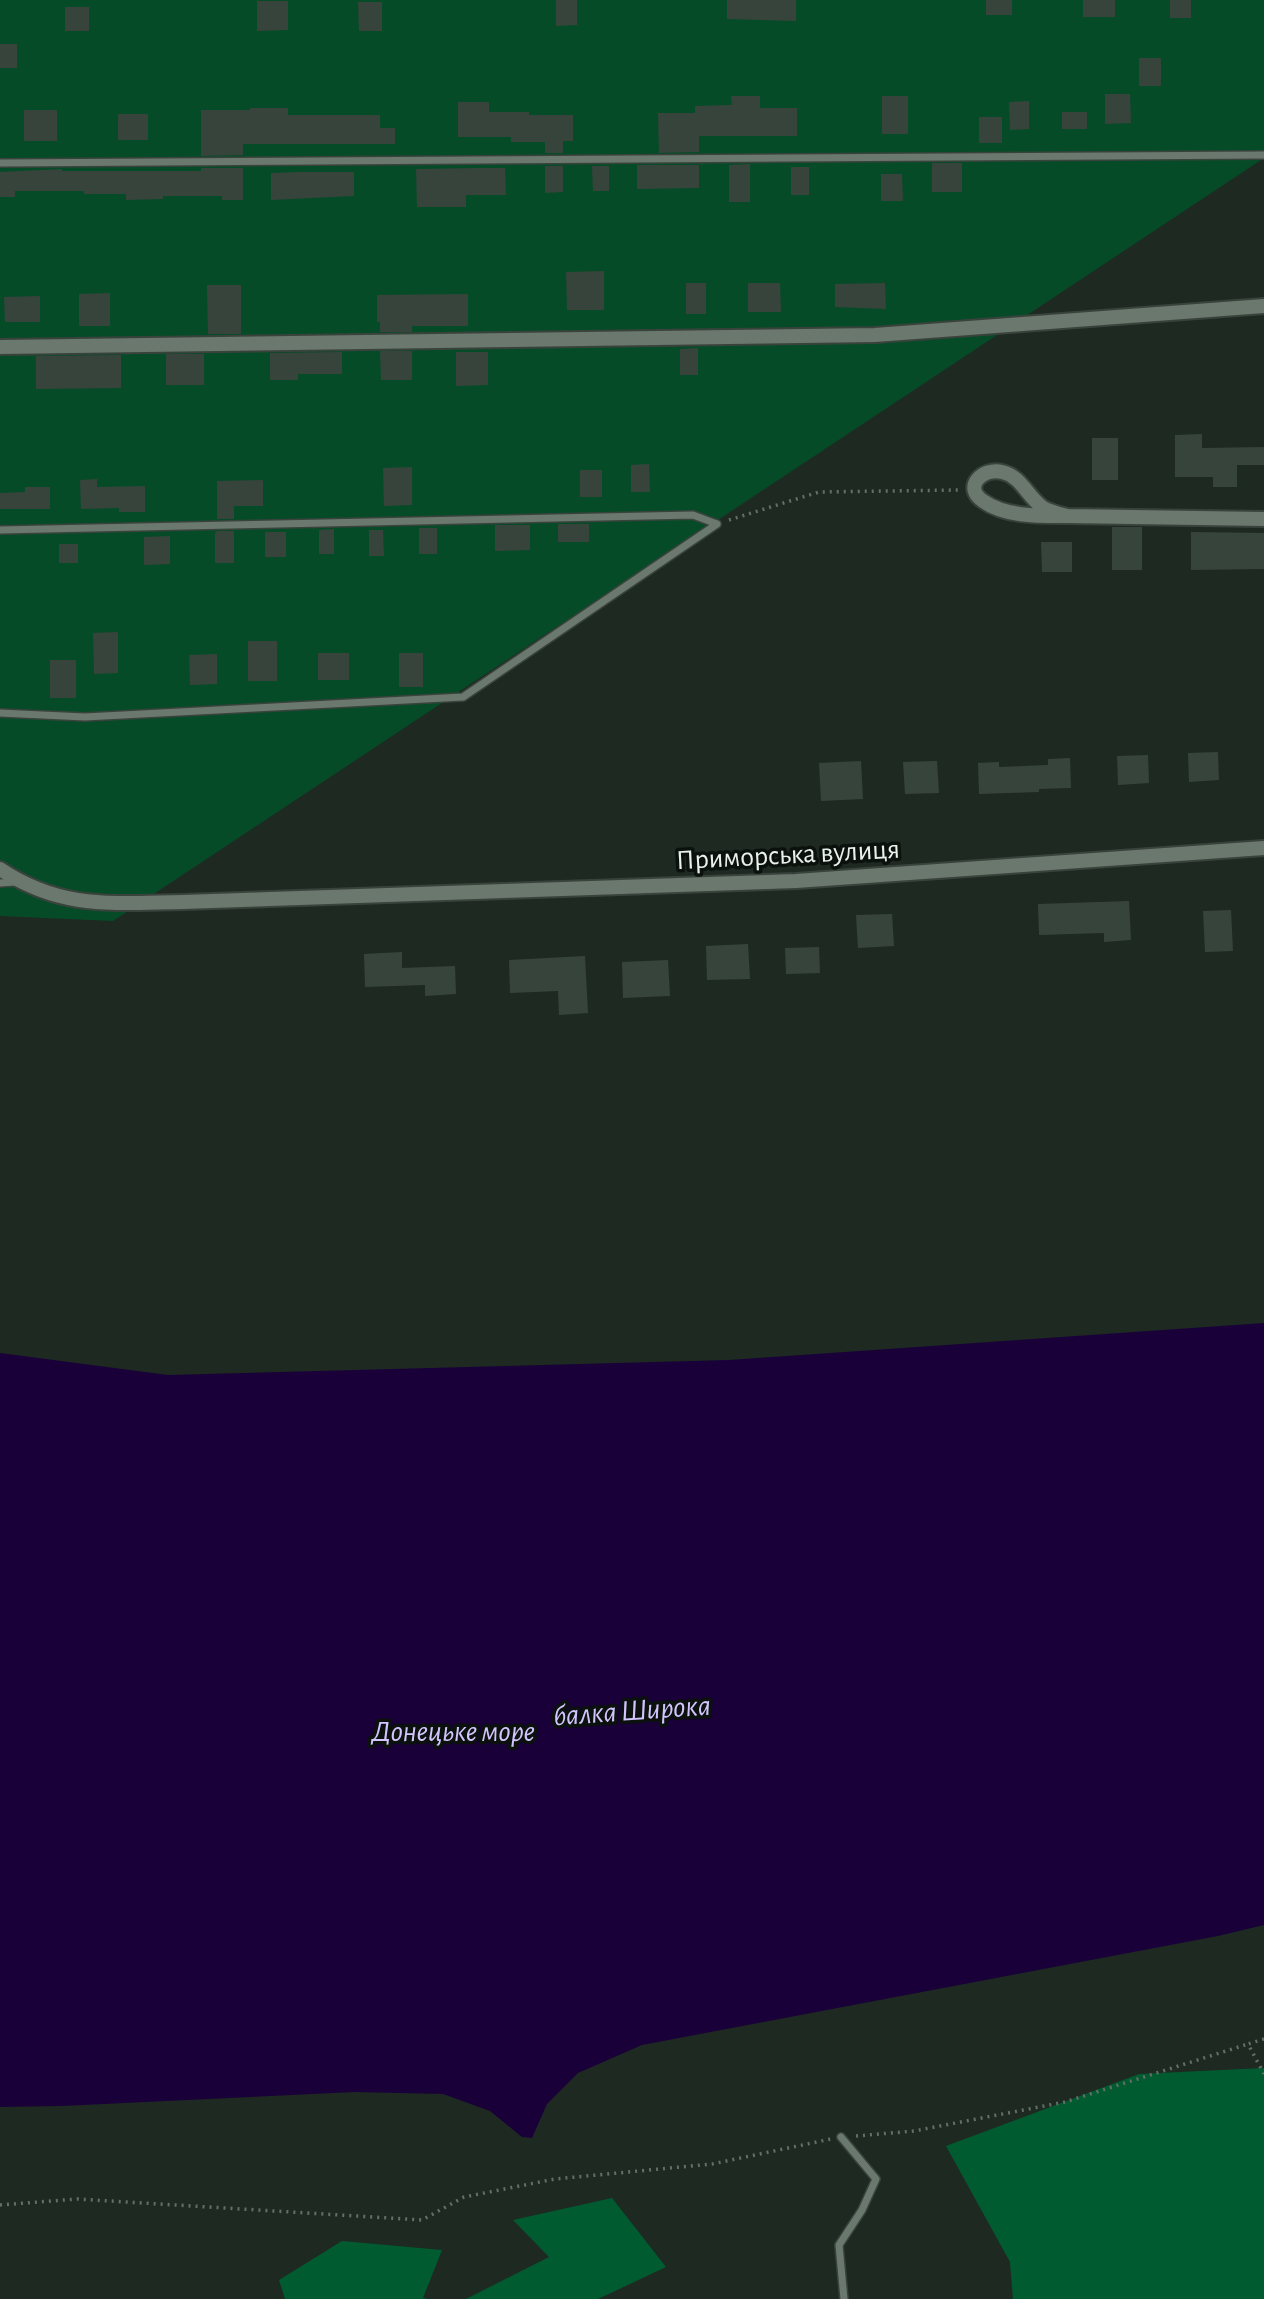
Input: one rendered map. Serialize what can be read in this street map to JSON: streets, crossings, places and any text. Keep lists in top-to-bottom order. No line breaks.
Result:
{"streets":{"street":["Приморська вулиця"]},"water":["балка Широка","Донецьке море"]}
